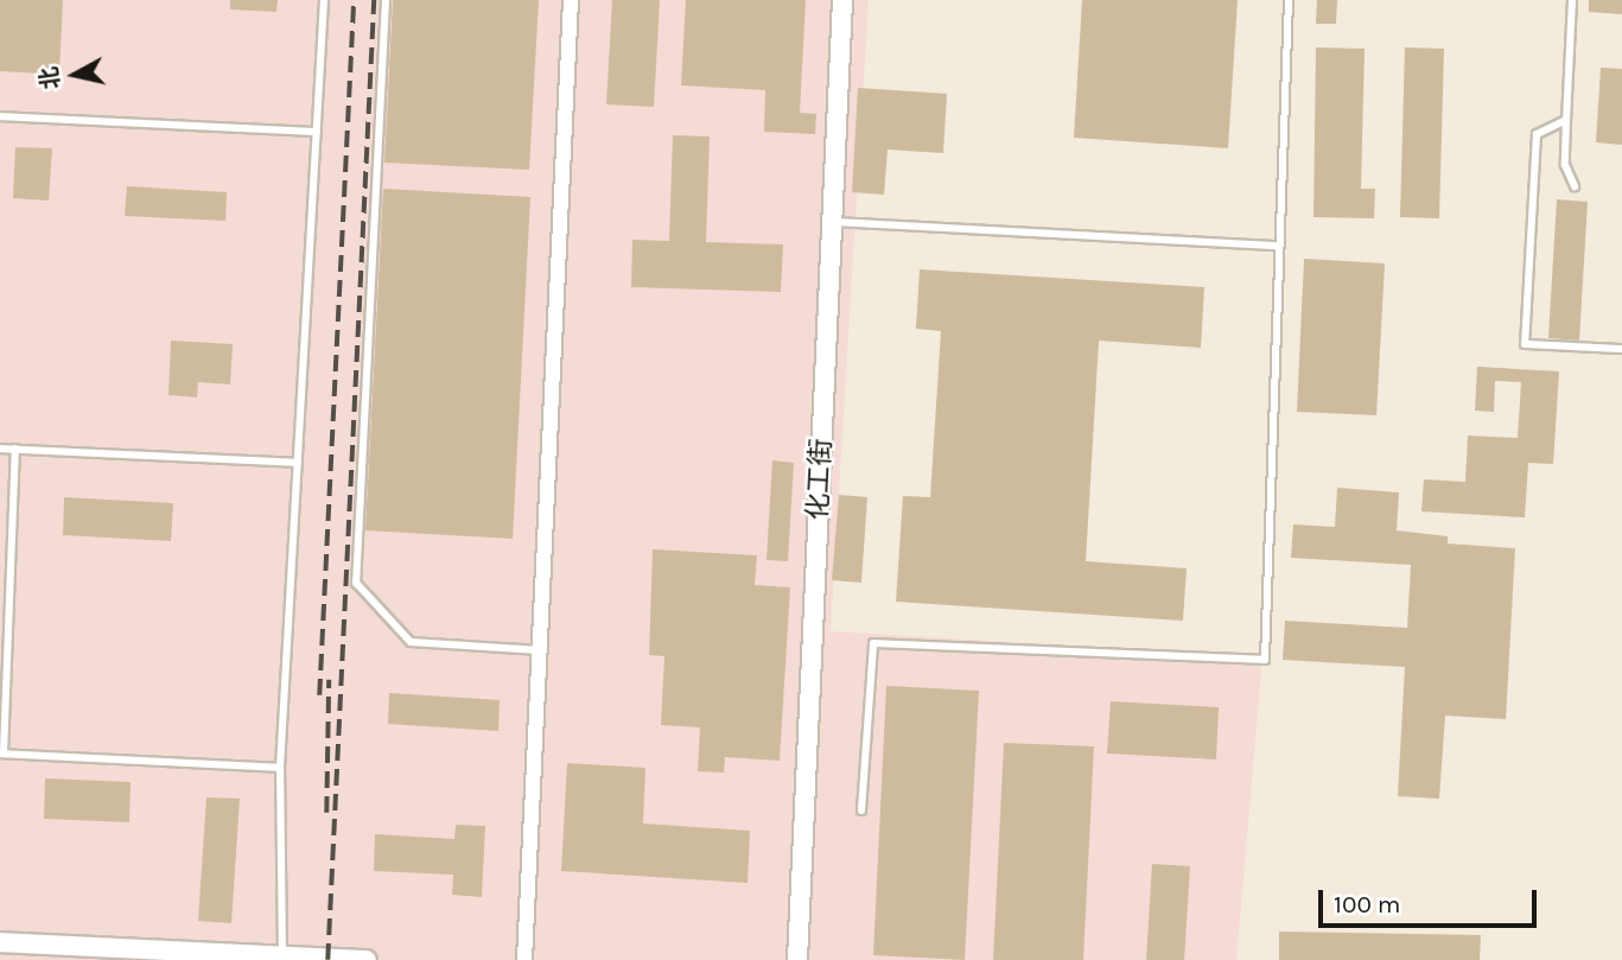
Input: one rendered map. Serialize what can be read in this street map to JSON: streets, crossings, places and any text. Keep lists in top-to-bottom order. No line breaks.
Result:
{"streets":{"street":["化工街"]},"scale_bar":"100 m","north":"left"}
